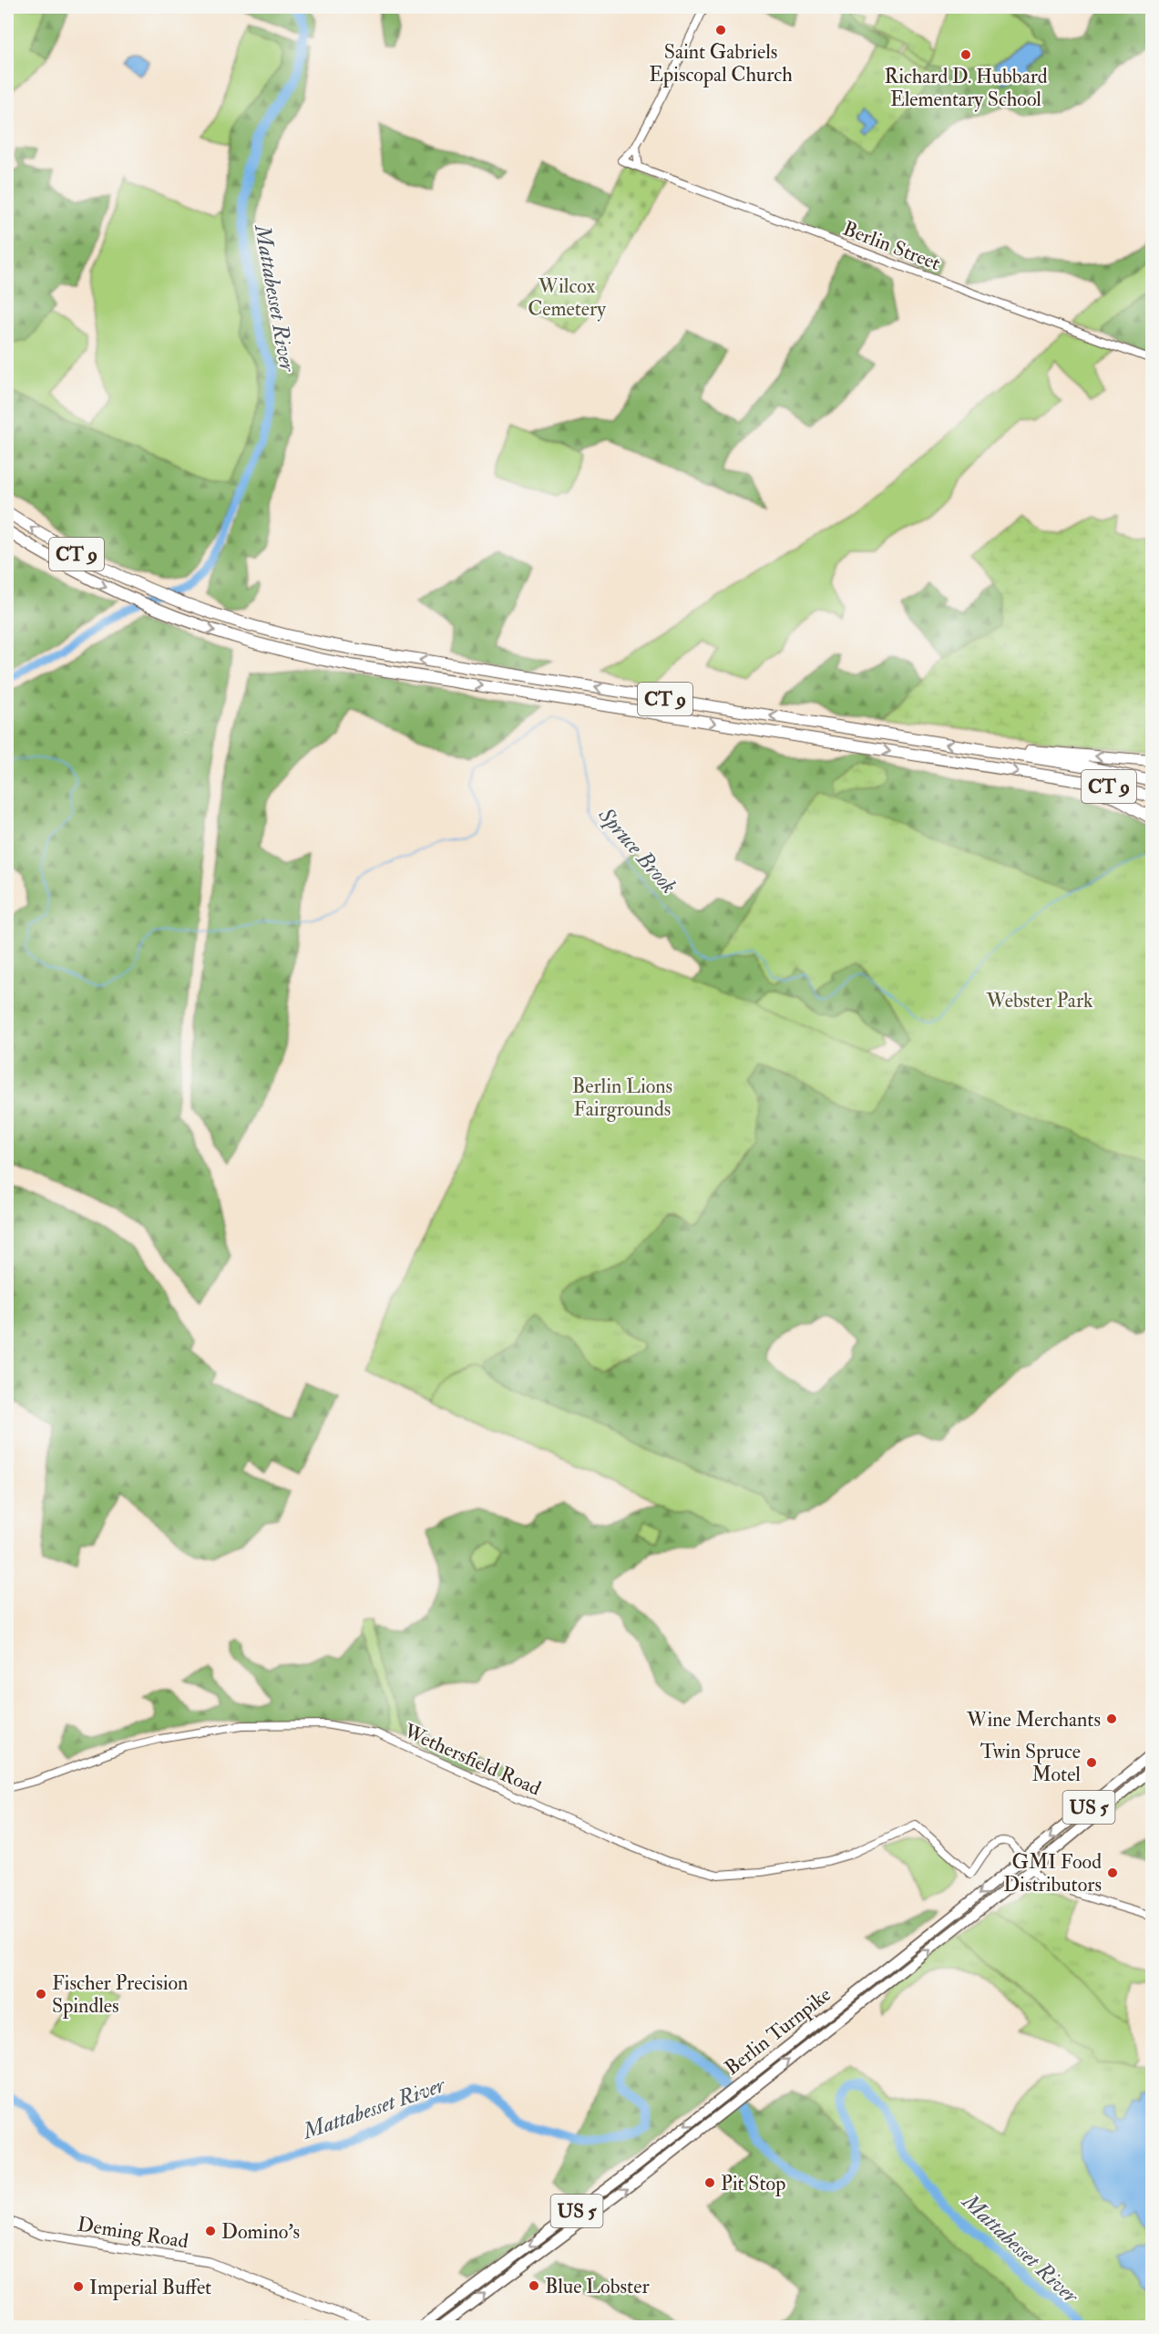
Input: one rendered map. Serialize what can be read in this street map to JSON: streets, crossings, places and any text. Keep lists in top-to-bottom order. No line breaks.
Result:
{"streets":{"highway":["CT 9","US 5","Berlin Turnpike"],"main road":["Deming Road"],"street":["Berlin Street","Wethersfield Road"]},"crossings":[["Wethersfield Road","Berlin Turnpike"]],"water":["Mattabesset River","Spruce Brook"],"parks":["Wilcox Cemetery","Webster Park","Berlin Lions Fairgrounds"],"places":["Saint Gabriels Episcopal Church","Richard D. Hubbard Elementary School","Wine Merchants","Twin Spruce Motel","GMI Food Distributors","Fischer Precision Spindles","Pit Stop","Domino's","Blue Lobster","Imperial Buffet"]}
